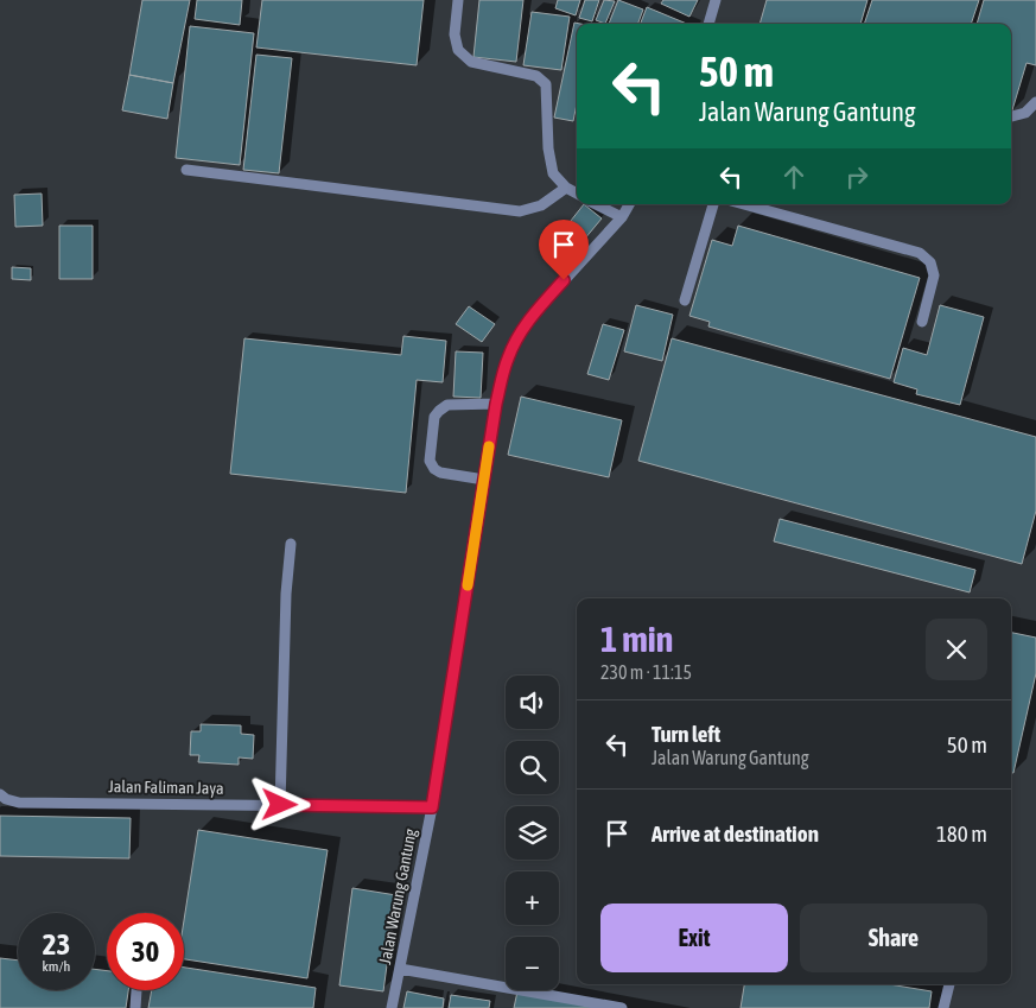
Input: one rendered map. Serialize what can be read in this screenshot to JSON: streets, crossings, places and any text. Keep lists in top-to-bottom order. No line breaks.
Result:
{"streets":{"street":["Jalan Faliman Jaya","Jalan Warung Gantung"]},"crossings":[["Jalan Faliman Jaya","Jalan Warung Gantung"]],"page":{"turn":["50 m","Jalan Warung Gantung"],"heading":["1 min","230 m · 11:15"],"map_buttons":["+","−"],"list":[{"name":"Turn left","note":"Jalan Warung Gantung","value":"50 m"},{"name":"Arrive at destination","value":"180 m"}],"buttons":["Exit","Share"],"speed":"23 km/h","limit":"30"}}
